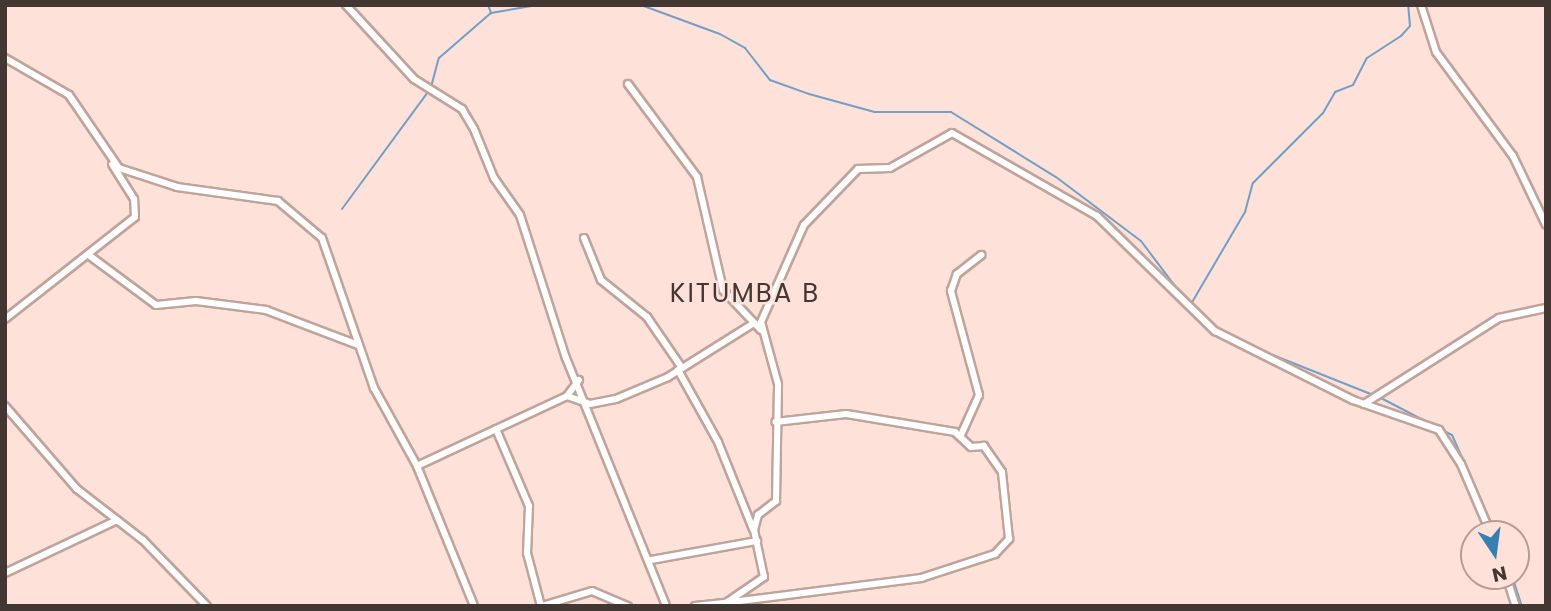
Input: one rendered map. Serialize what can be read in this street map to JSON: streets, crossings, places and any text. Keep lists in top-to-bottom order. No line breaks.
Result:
{"districts":["KITUMBA B"],"north":"bottom"}
